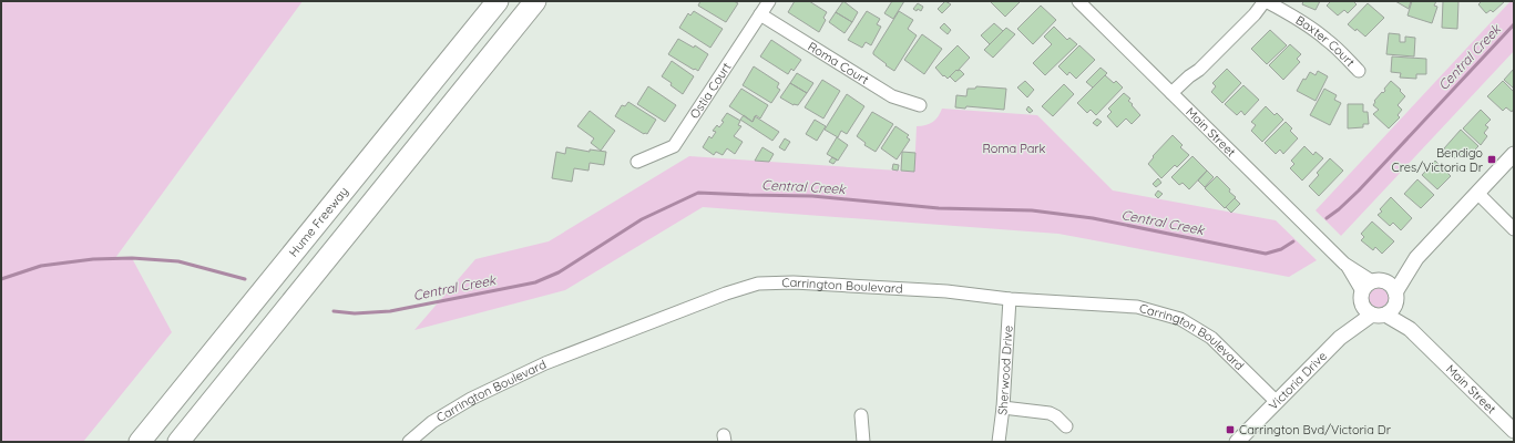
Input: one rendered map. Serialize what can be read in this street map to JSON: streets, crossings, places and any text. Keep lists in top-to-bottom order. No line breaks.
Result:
{"streets":{"highway":["Hume Freeway"],"street":["Baxter Court","Roma Court","Ostia Court","Main Street","Carrington Boulevard","Sherwood Drive","Victoria Drive"]},"crossings":[["Roma Court","Ostia Court"],["Main Street","Victoria Drive"],["Carrington Boulevard","Sherwood Drive"],["Carrington Boulevard","Victoria Drive"]],"water":["Central Creek"],"parks":["Roma Park"],"places":{"transit":["Bendigo Cres/Victoria Dr","Carrington Bvd/Victoria Dr"]}}
